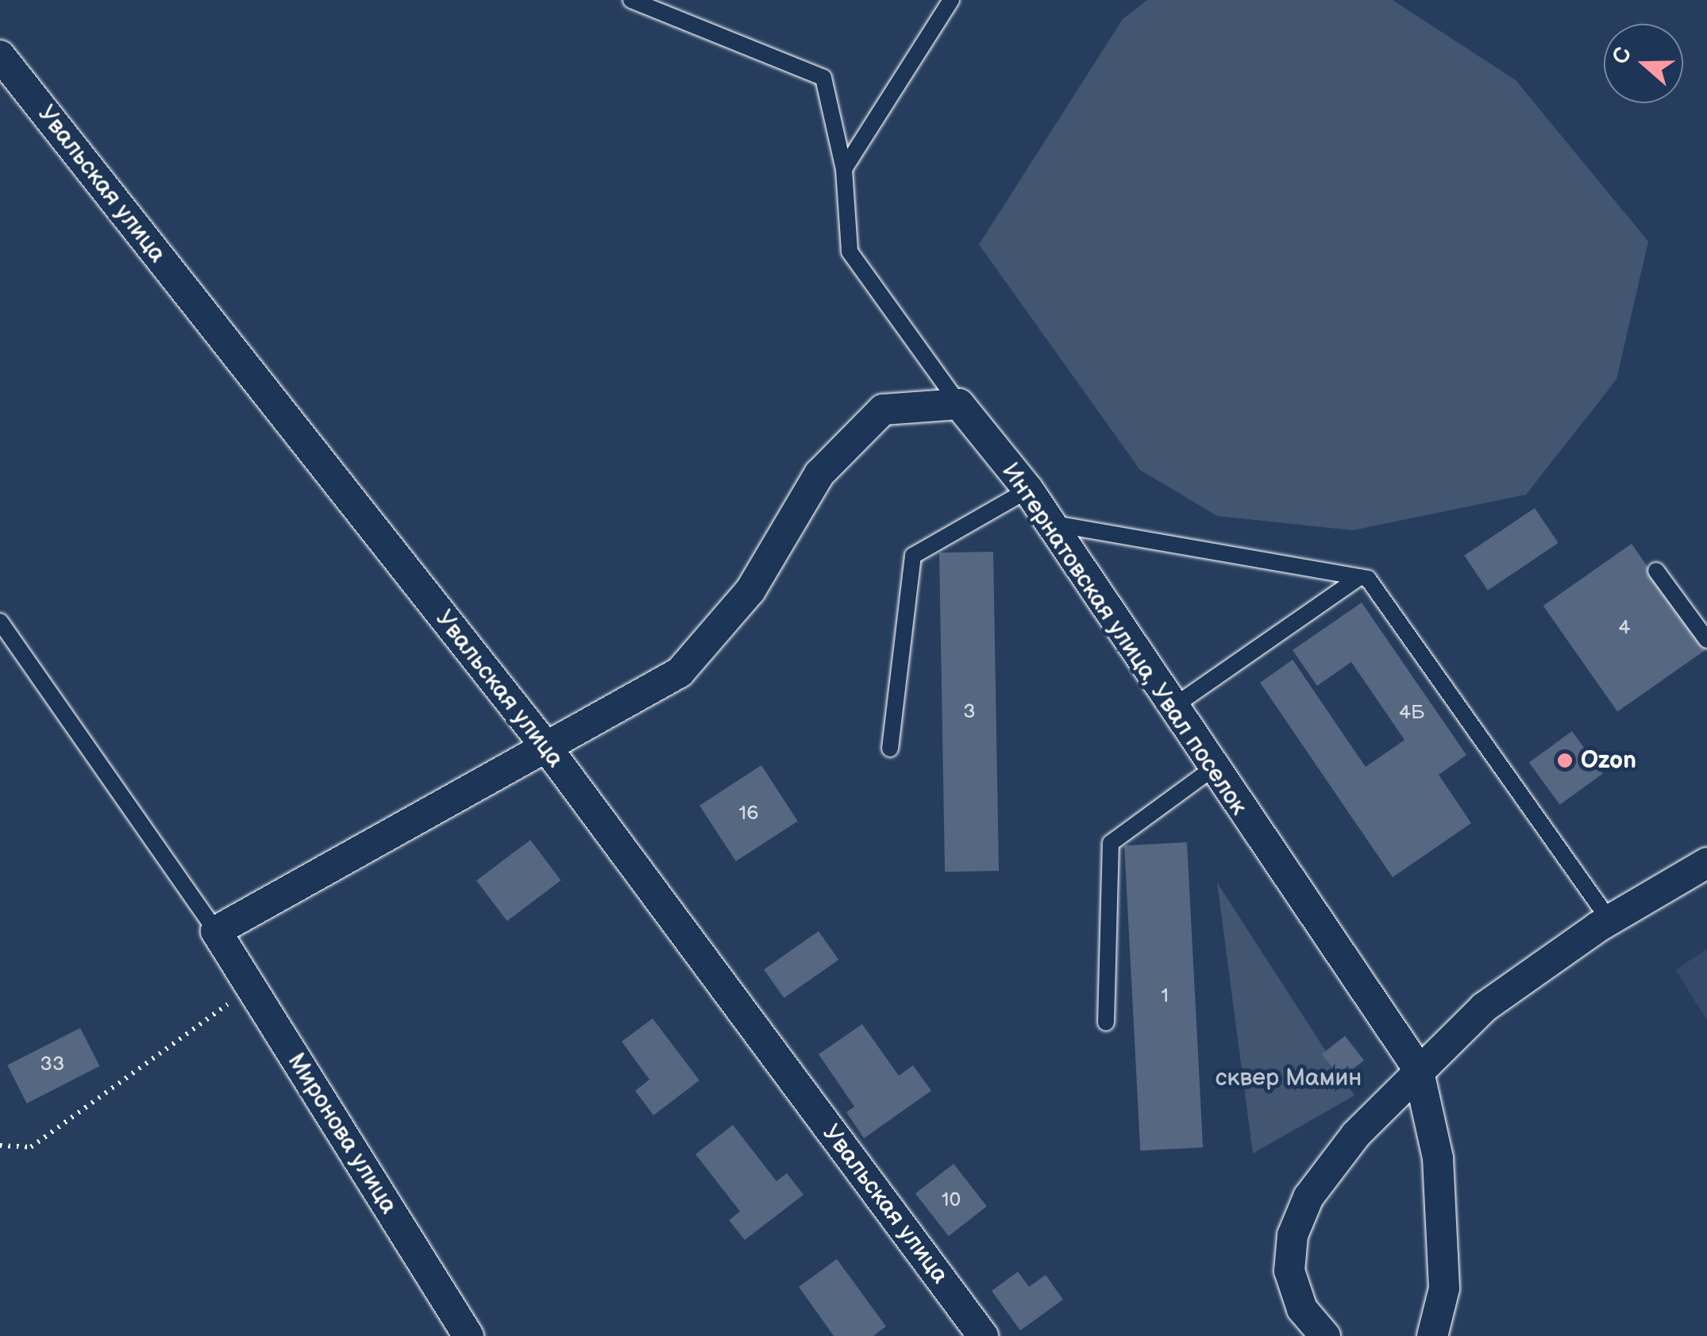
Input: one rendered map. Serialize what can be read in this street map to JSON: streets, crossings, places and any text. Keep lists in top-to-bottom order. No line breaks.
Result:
{"streets":{"street":["Увальская улица","Интернатовская улица, Увал поселок","Миронова улица"]},"parks":["сквер Мамин"],"places":["Ozon"],"house_numbers":["4","3","4Б","16","1","33","10"],"north":"left"}
